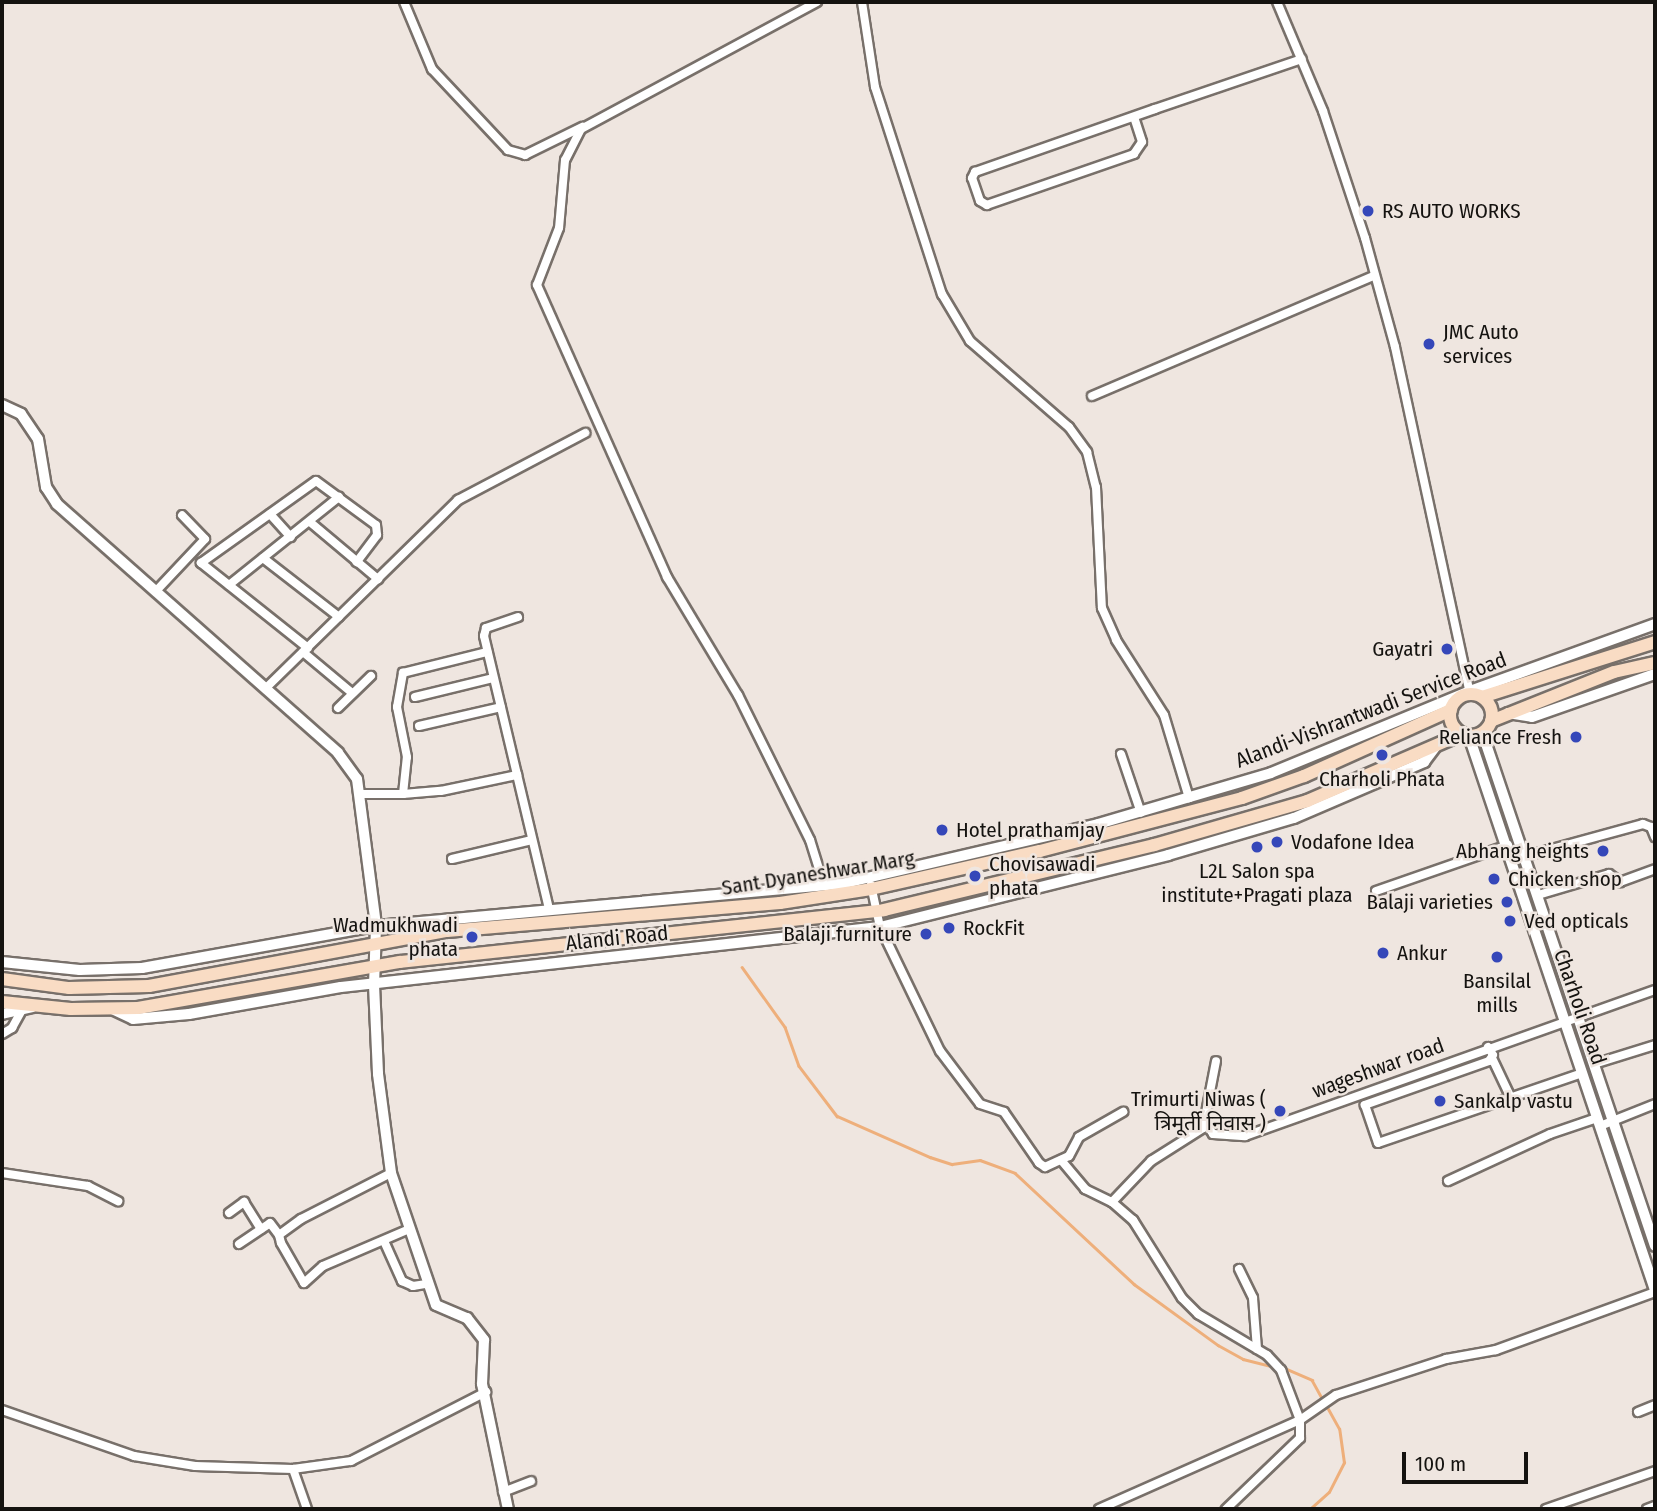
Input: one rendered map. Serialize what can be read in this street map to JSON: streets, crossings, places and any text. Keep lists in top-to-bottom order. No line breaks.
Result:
{"streets":{"main road":["Sant Dyaneshwar Marg"],"street":["Alandi-Vishrantwadi Service Road","Alandi Road","Charholi Road","wageshwar road"]},"crossings":[["Alandi-Vishrantwadi Service Road","Sant Dyaneshwar Marg"],["Charholi Road","wageshwar road"]],"places":["RS AUTO WORKS","JMC Auto services","Gayatri","Reliance Fresh","Charholi Phata","Hotel prathamjay","Vodafone Idea","L2L Salon spa institute+Pragati plaza","Abhang heights","Chovisawadi phata","Chicken shop","Balaji varieties","Ved opticals","RockFit","Balaji furniture","Wadmukhwadi phata","Ankur","Bansilal mills","Sankalp vastu","Trimurti Niwas ( त्रिमूर्ती निवास )"],"scale_bar":"100 m"}
